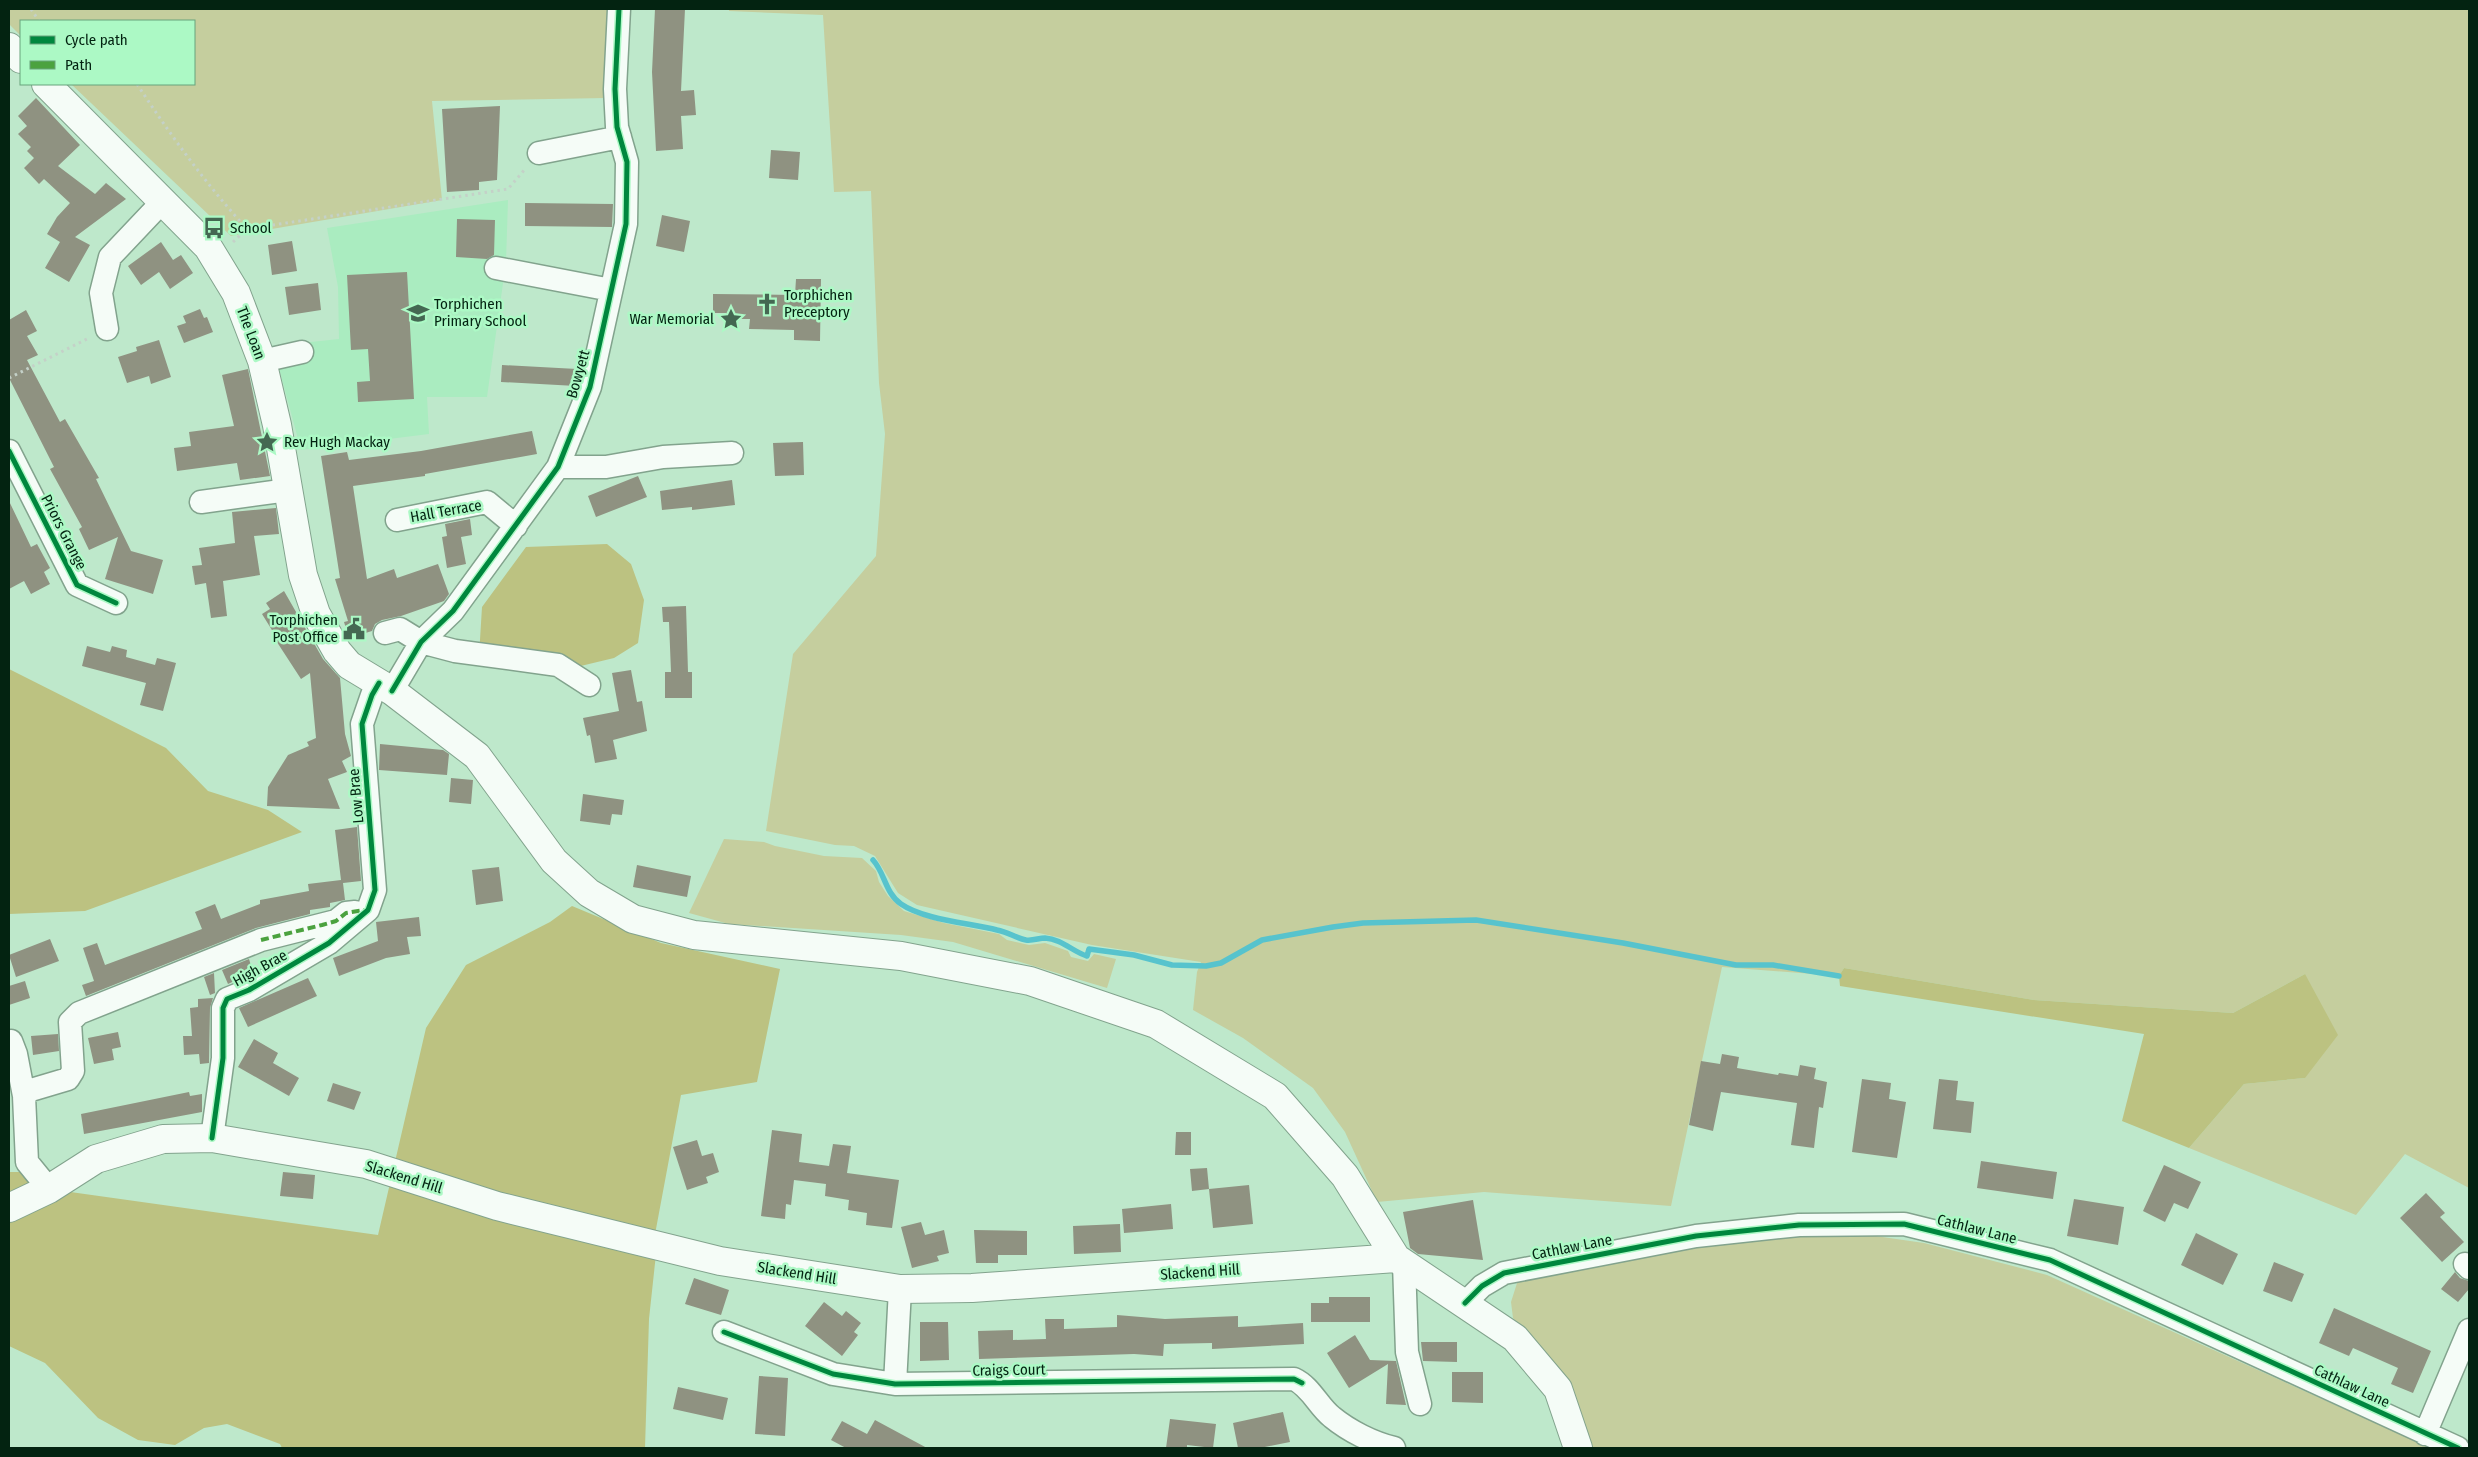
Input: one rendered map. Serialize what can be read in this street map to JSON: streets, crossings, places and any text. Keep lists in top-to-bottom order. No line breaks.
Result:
{"streets":{"main road":["The Loan","Slackend Hill"],"street":["Bowyett","Hall Terrace","Priors Grange","Low Brae","High Brae","Cathlaw Lane","Craigs Court"]},"crossings":[["The Loan","Bowyett"],["The Loan","Low Brae"],["The Loan","Slackend Hill"],["Bowyett","Hall Terrace"],["Bowyett","Low Brae"],["Low Brae","High Brae"],["High Brae","Slackend Hill"]],"places":{"bus stop":["School"],"church":["Torphichen Preceptory"],"school or university":["Torphichen Primary School"],"place":["War Memorial","Rev Hugh Mackay"],"public building":["Torphichen Post Office"]},"legend":["Cycle path","Path"]}
